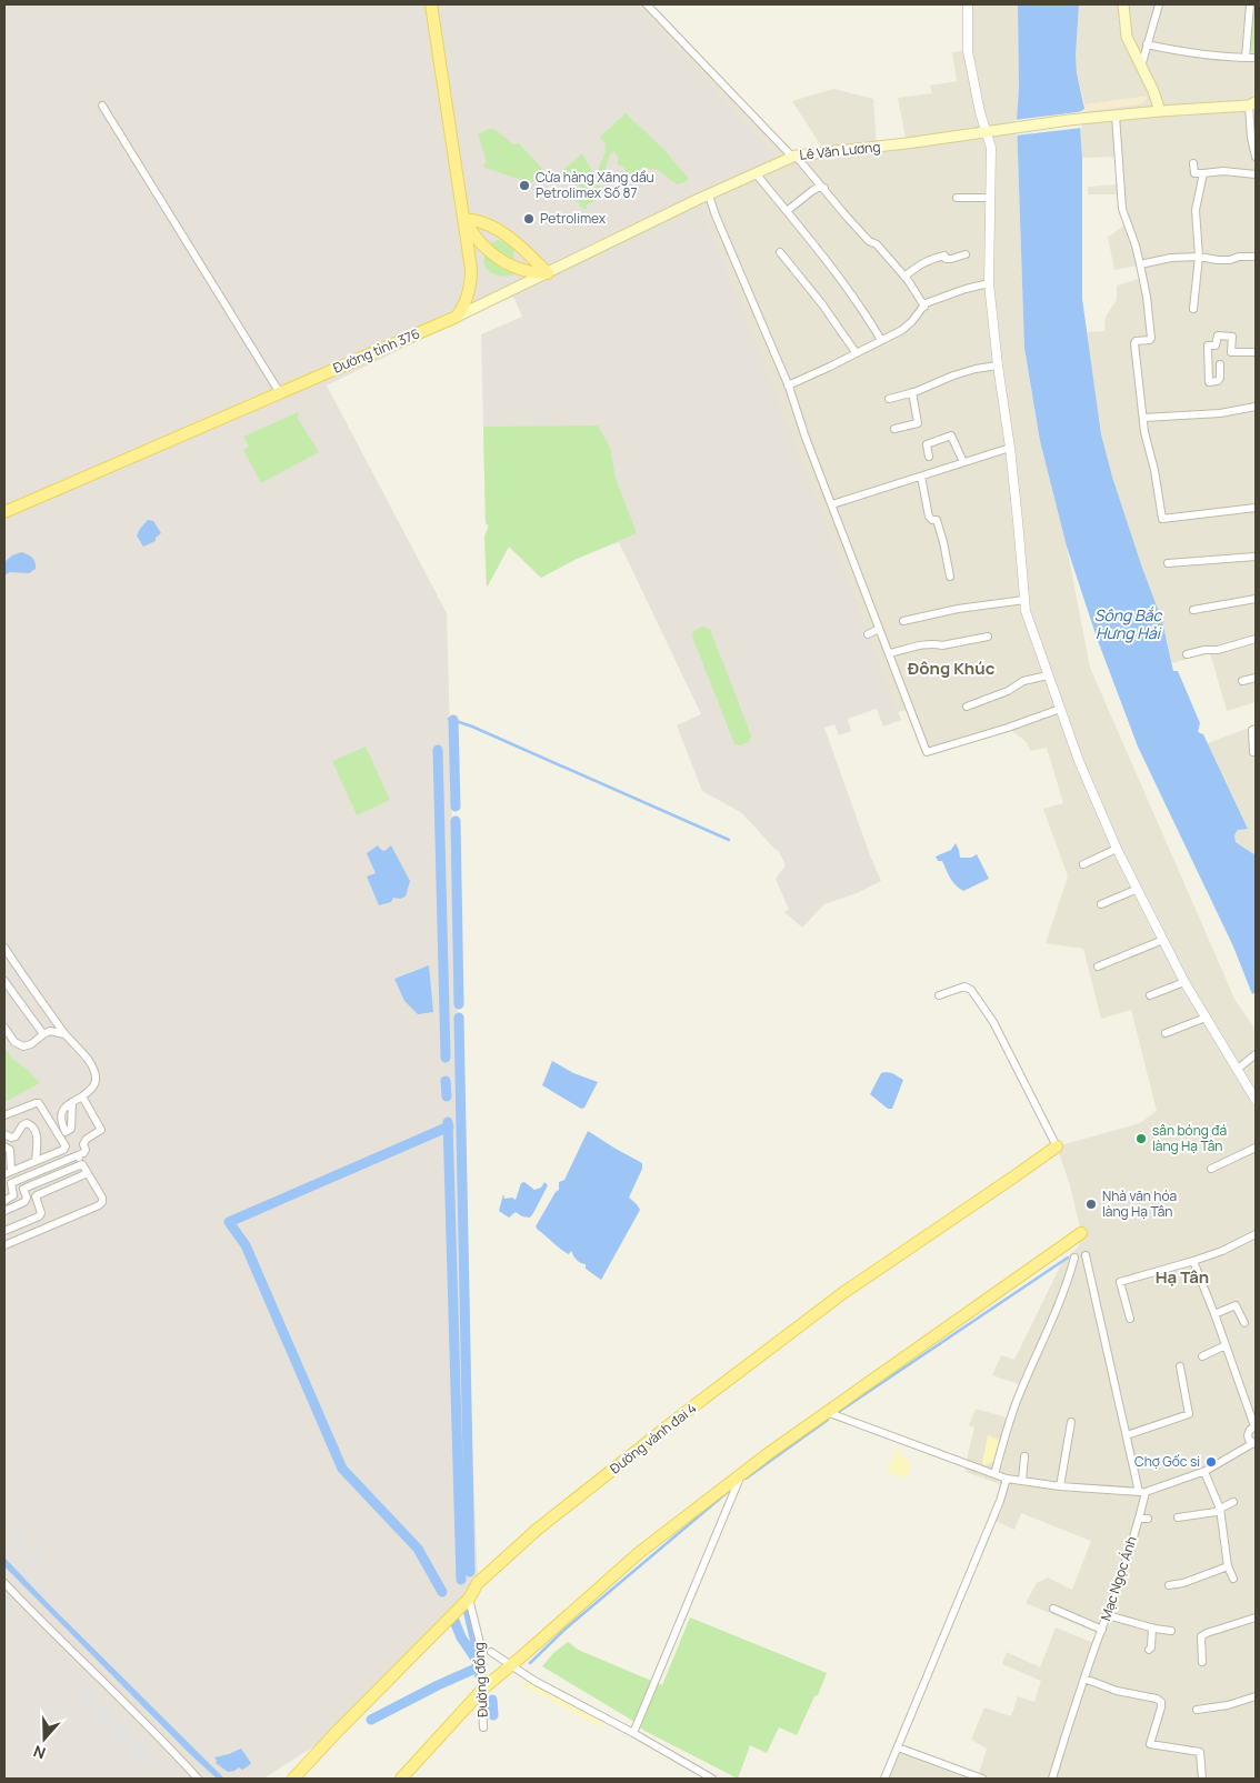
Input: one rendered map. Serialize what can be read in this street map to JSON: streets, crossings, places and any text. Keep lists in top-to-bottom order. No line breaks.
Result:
{"streets":{"main road":["Lê Văn Lương","Đường tỉnh 376","Đường vành đai 4"],"street":["Mạc Ngọc Ánh","Đường đồng"]},"crossings":[["Lê Văn Lương","Đường tỉnh 376"],["Đường vành đai 4","Đường đồng"]],"districts":["Đông Khúc","Hạ Tân"],"water":["Sông Bắc Hưng Hải"],"places":["Cửa hàng Xăng dầu Petrolimex Số 87","Petrolimex","sân bóng đá làng Hạ Tân","Nhà văn hóa làng Hạ Tân","Chợ Gốc si"],"north":"bottom"}
